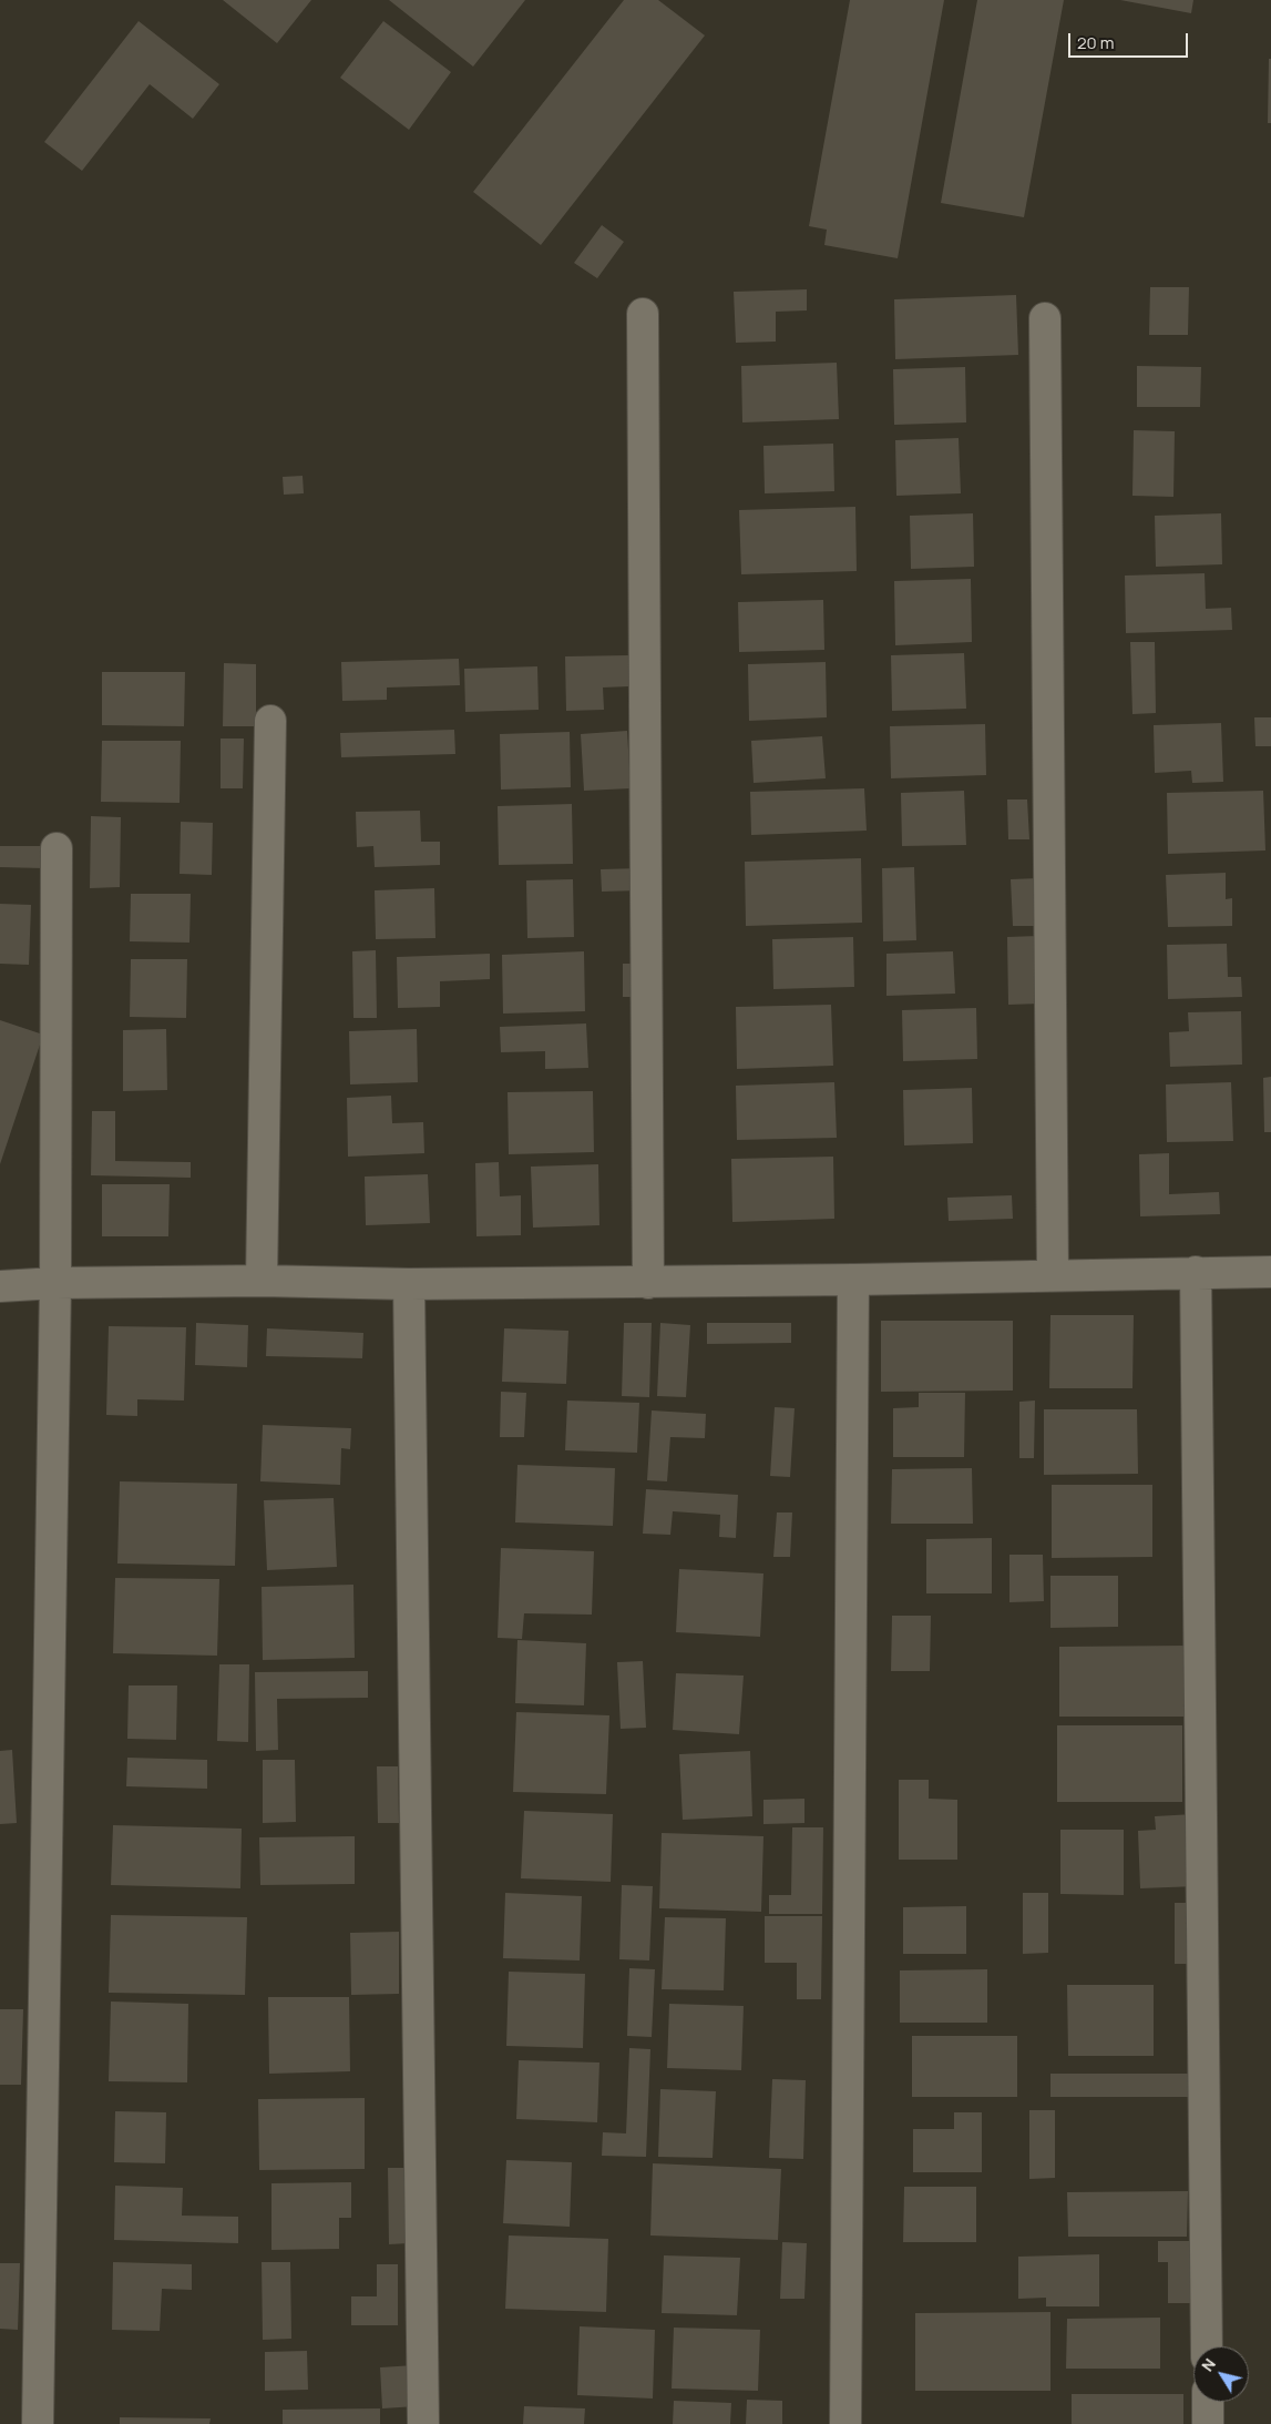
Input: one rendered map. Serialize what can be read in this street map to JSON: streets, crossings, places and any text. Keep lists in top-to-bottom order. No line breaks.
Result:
{"scale_bar":"20 m","north":"top left"}
